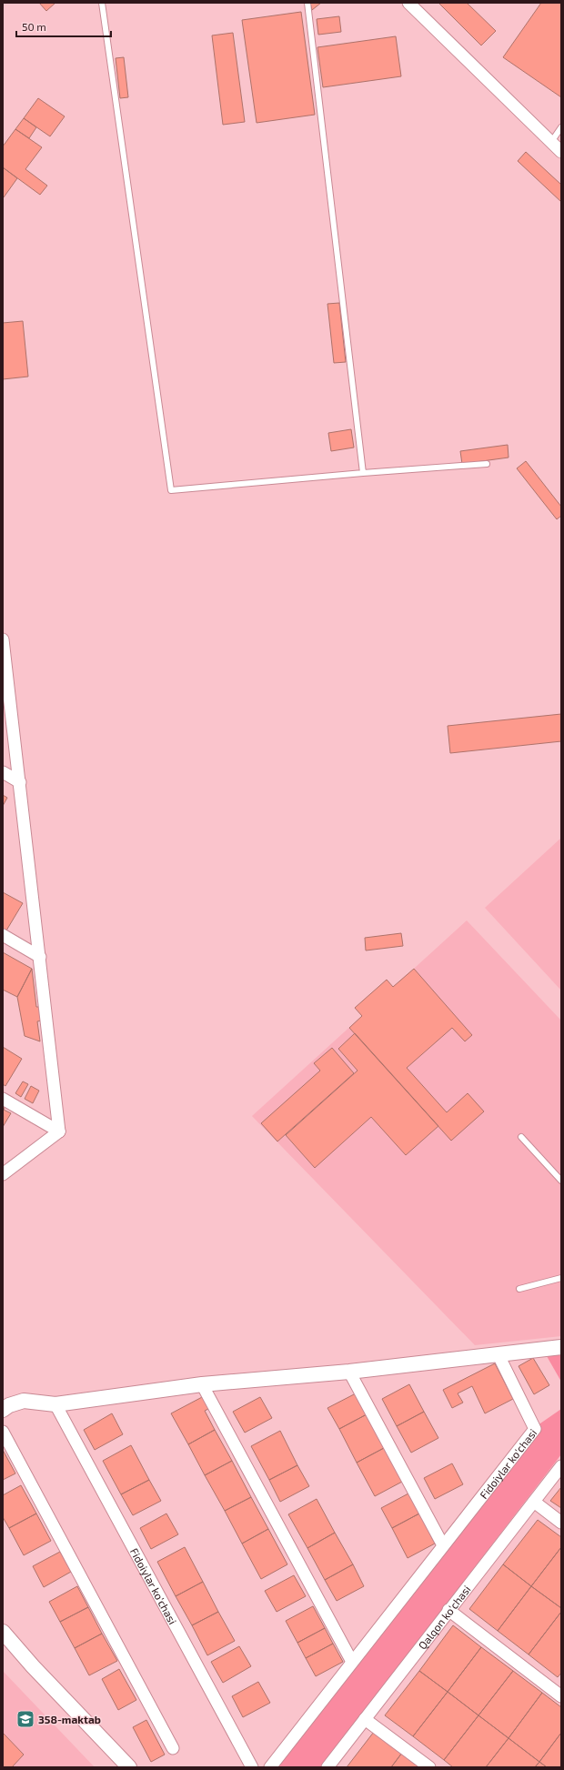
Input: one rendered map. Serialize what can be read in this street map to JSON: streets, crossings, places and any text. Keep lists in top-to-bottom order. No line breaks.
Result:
{"streets":{"street":["Fidoiylar ko'chasi","Qalqon ko'chasi"]},"places":{"school or university":["358-maktab"]},"scale_bar":"50 m"}
